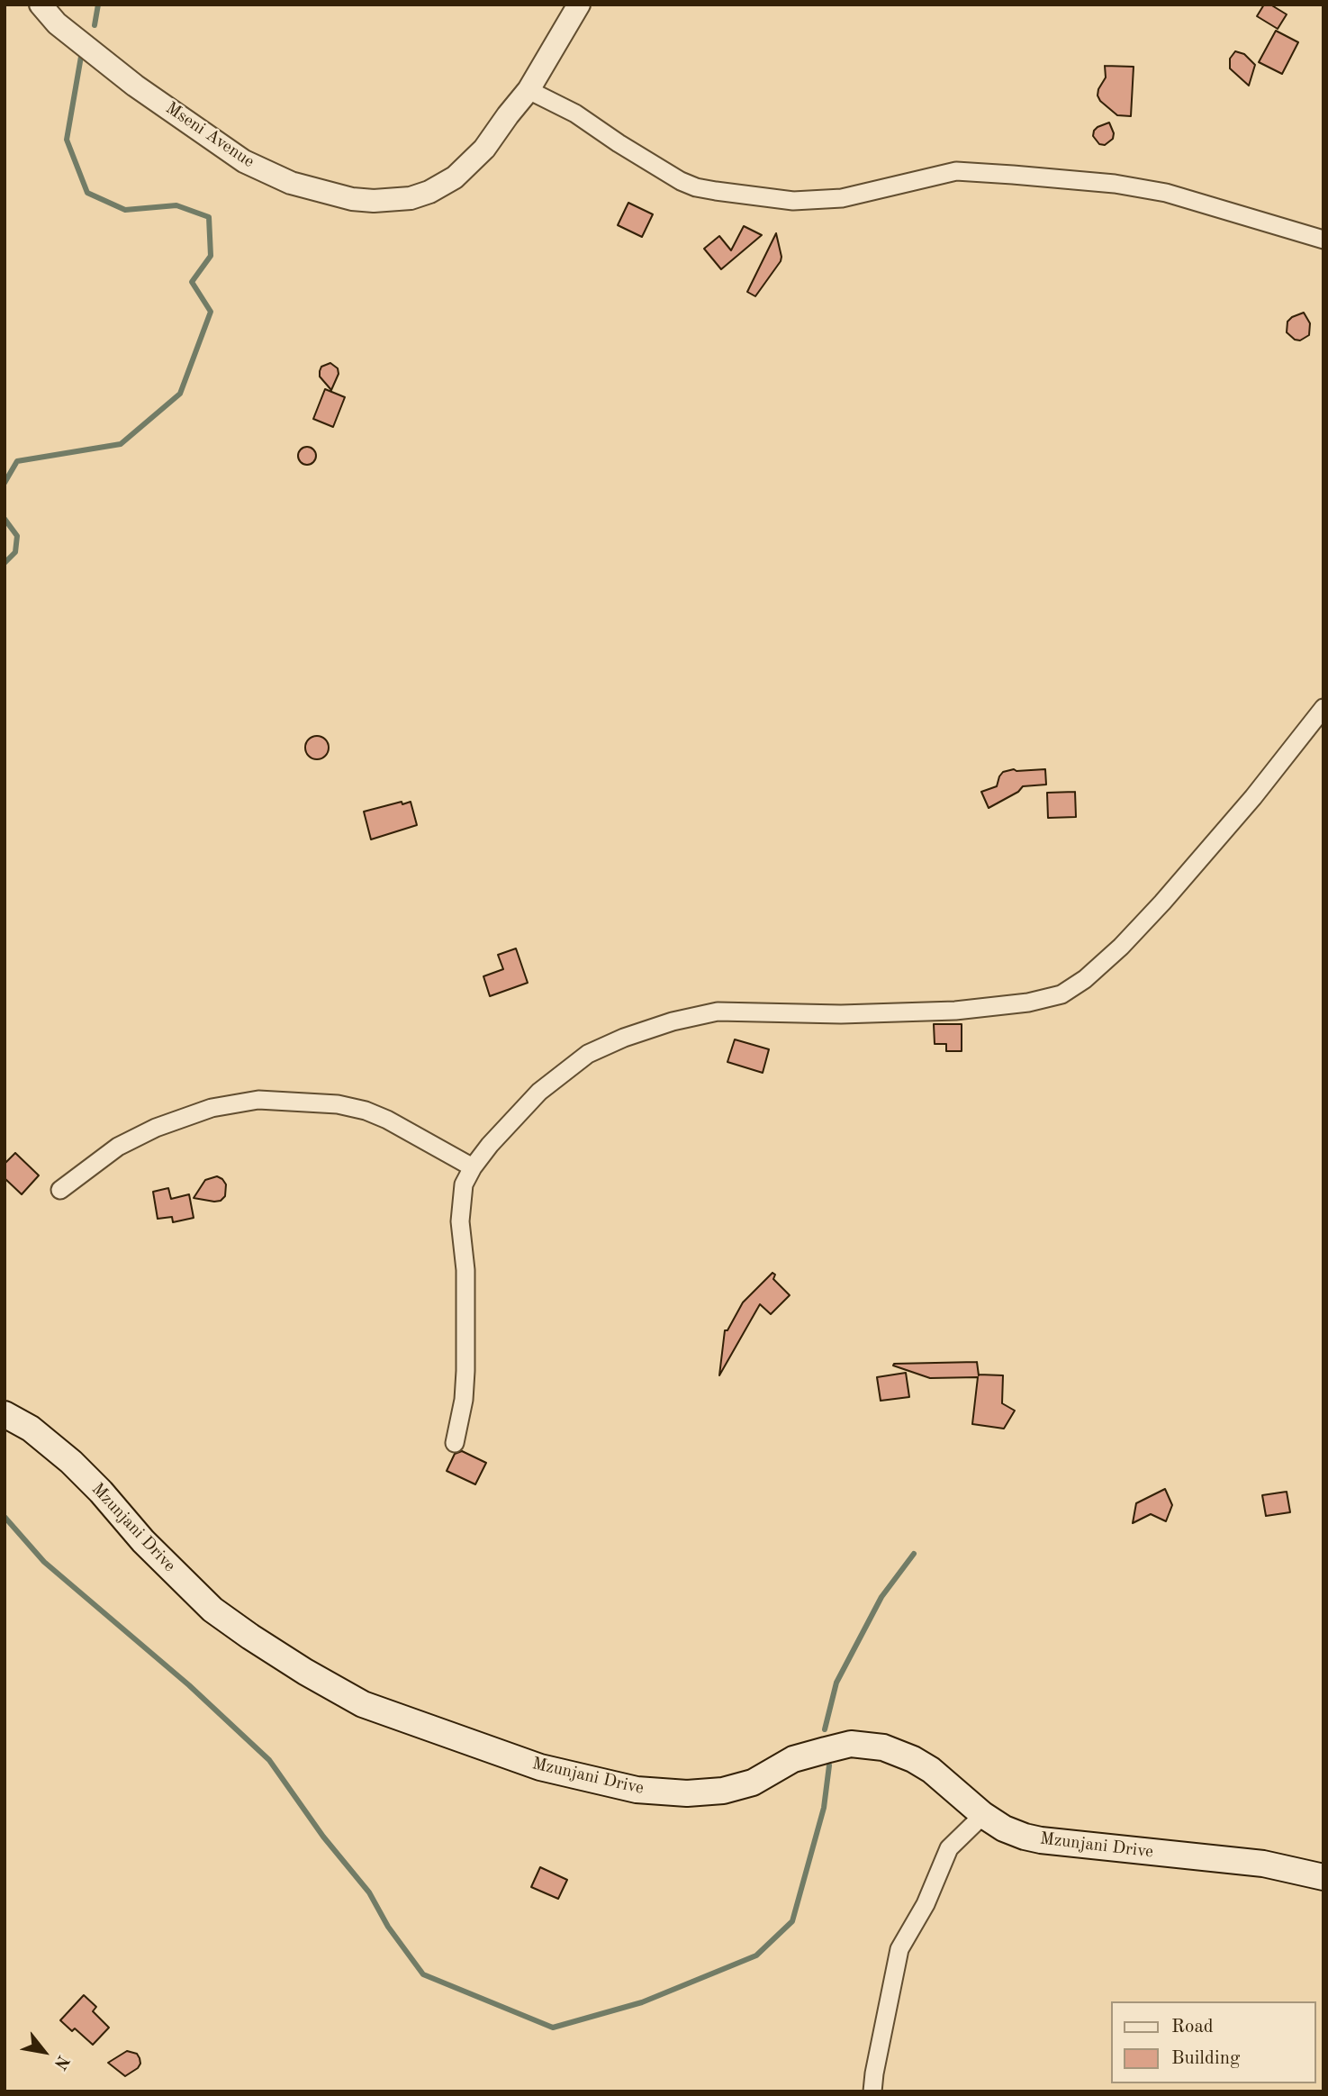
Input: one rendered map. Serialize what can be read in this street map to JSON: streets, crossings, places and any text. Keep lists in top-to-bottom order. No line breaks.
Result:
{"streets":{"main road":["Mzunjani Drive"],"street":["Mseni Avenue"]},"legend":["Road","Building"],"north":"bottom right"}
